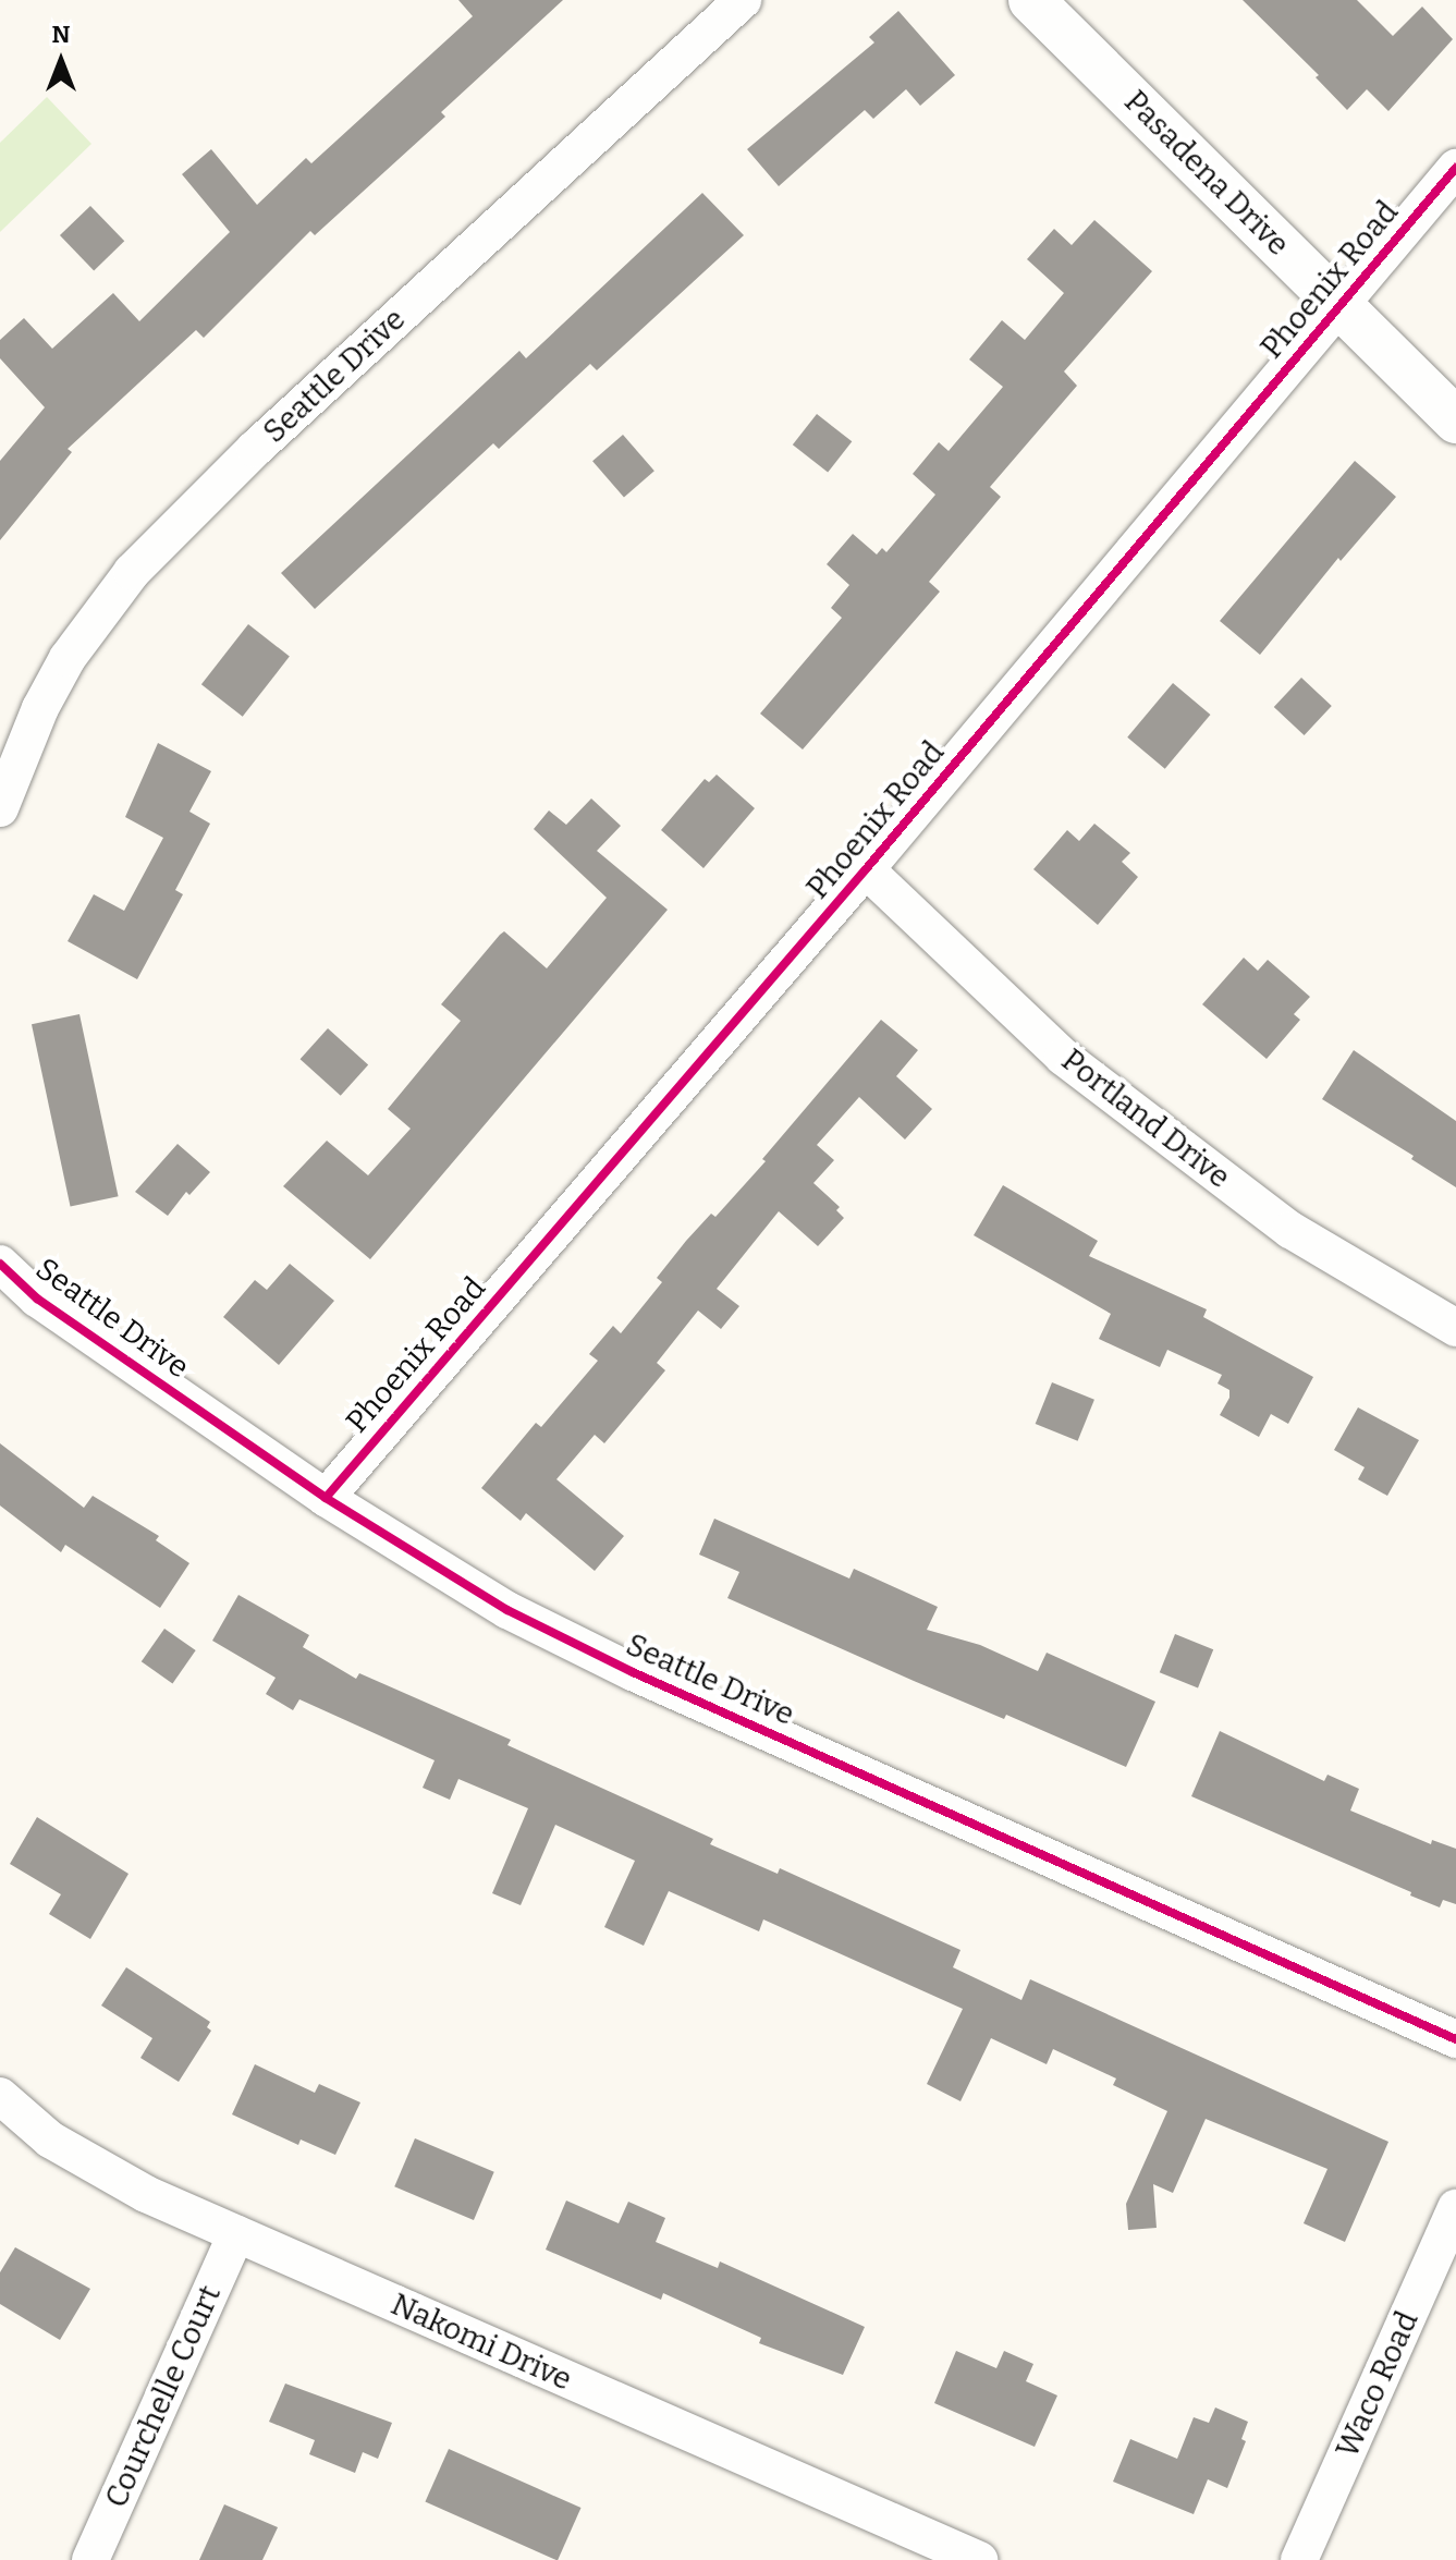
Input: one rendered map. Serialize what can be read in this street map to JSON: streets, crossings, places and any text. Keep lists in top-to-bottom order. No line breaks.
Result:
{"streets":{"street":["Pasadena Drive","Phoenix Road","Seattle Drive","Portland Drive","Nakomi Drive","Waco Road","Courchelle Court"]},"crossings":[["Pasadena Drive","Phoenix Road"],["Phoenix Road","Seattle Drive"],["Phoenix Road","Portland Drive"],["Nakomi Drive","Courchelle Court"]],"north":"top"}
